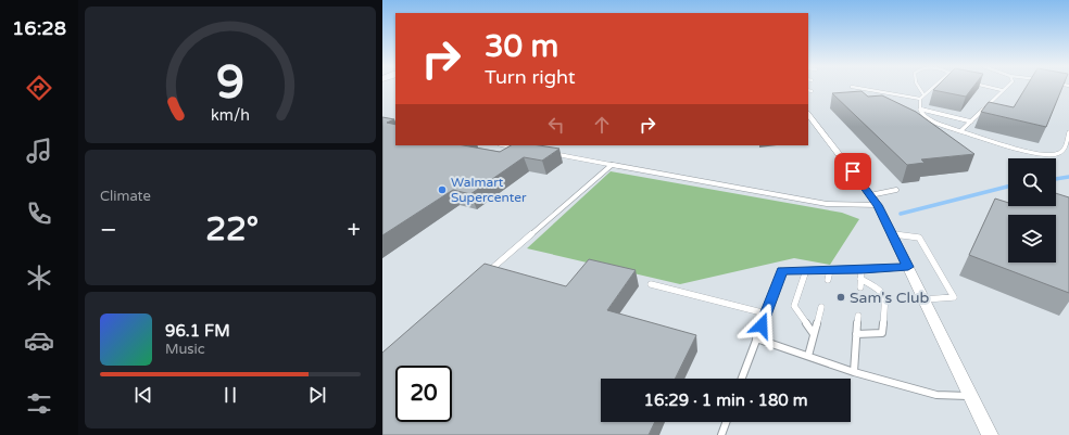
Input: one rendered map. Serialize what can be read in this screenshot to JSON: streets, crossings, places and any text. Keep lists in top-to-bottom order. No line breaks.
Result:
{"places":["Walmart Supercenter","Sam's Club"],"page":{"tabs":"16:28","turn":["30 m","Turn right"],"tile":"Climate","heat":["−","22°","+"],"song":["96.1 FM","Music"],"limit":"20","trip":"16:29 · 1 min · 180 m","gauge":["9","km/h"]}}
